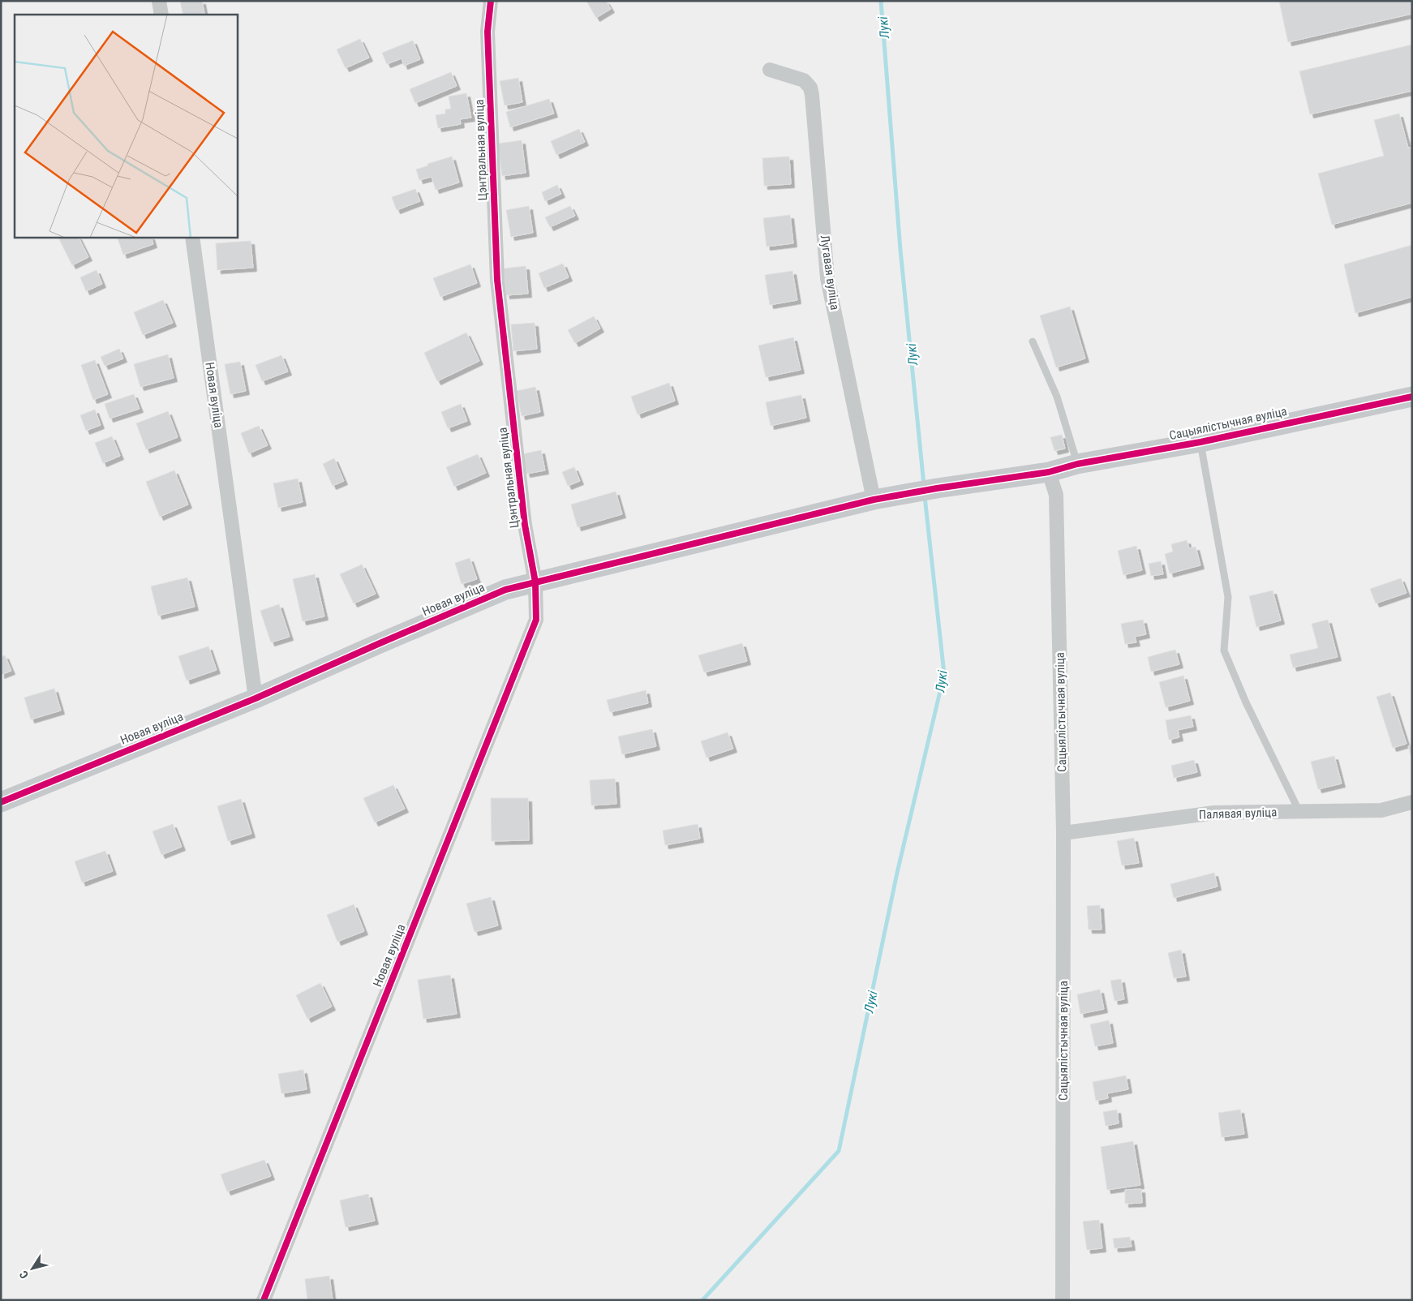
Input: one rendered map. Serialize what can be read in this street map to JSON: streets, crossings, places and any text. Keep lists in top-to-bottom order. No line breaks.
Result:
{"streets":{"street":["Цэнтральная вуліца","Лугавая вуліца","Новая вуліца","Сацыялістычная вуліца","Палявая вуліца"]},"crossings":[["Цэнтральная вуліца","Новая вуліца"],["Сацыялістычная вуліца","Палявая вуліца"]],"water":["Лукі"],"north":"bottom left"}
